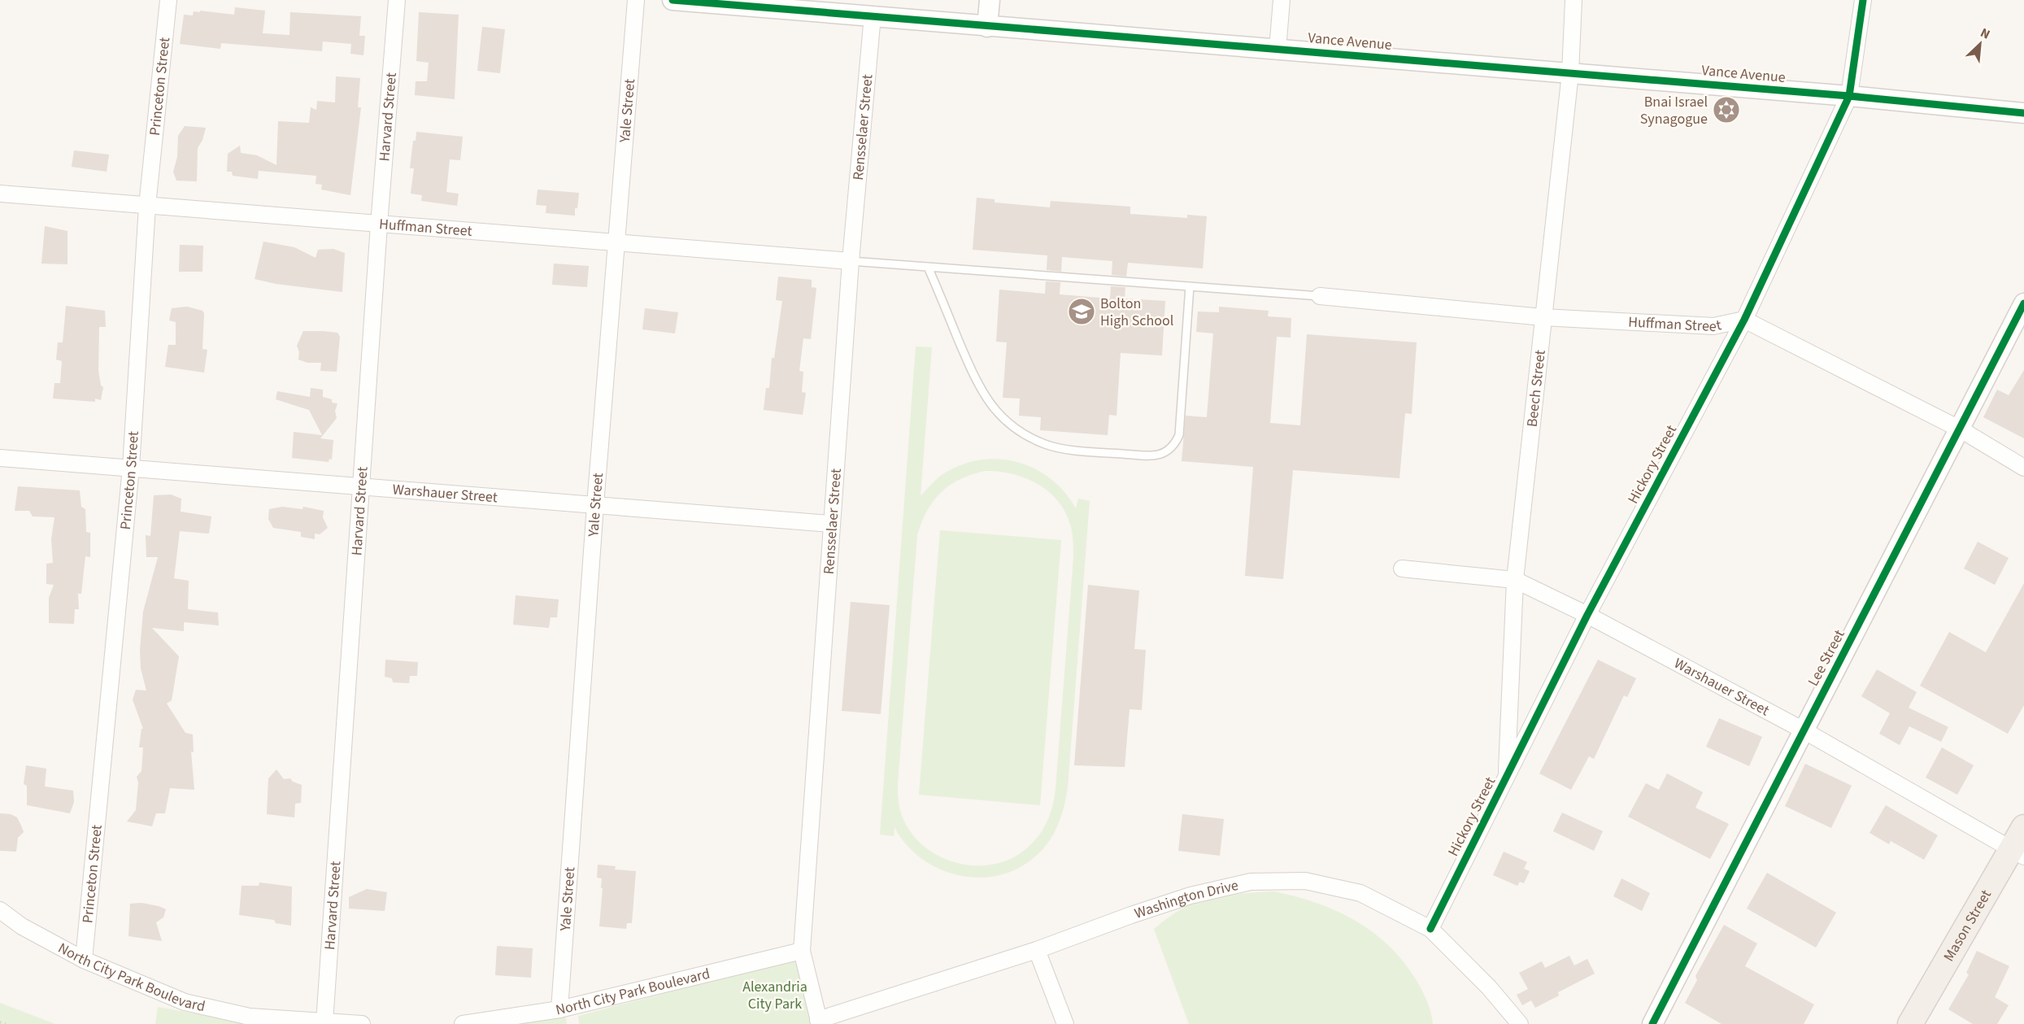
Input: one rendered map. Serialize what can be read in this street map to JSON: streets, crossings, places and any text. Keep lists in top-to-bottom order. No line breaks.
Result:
{"streets":{"main road":["Mason Street"],"street":["Vance Avenue","Princeton Street","Yale Street","Harvard Street","Rensselaer Street","Huffman Street","Beech Street","Hickory Street","Warshauer Street","Lee Street","Washington Drive","North City Park Boulevard"]},"crossings":[["Vance Avenue","Rensselaer Street"],["Vance Avenue","Beech Street"],["Vance Avenue","Hickory Street"],["Princeton Street","Huffman Street"],["Princeton Street","Warshauer Street"],["Princeton Street","North City Park Boulevard"],["Yale Street","Huffman Street"],["Yale Street","Warshauer Street"],["Yale Street","North City Park Boulevard"],["Harvard Street","Huffman Street"],["Harvard Street","Warshauer Street"],["Harvard Street","North City Park Boulevard"],["Rensselaer Street","Huffman Street"],["Rensselaer Street","Warshauer Street"],["Rensselaer Street","Washington Drive"],["Rensselaer Street","North City Park Boulevard"],["Huffman Street","Beech Street"],["Huffman Street","Hickory Street"],["Beech Street","Hickory Street"],["Beech Street","Warshauer Street"],["Hickory Street","Warshauer Street"],["Hickory Street","Washington Drive"],["Warshauer Street","Lee Street"],["Warshauer Street","Mason Street"]],"parks":["Alexandria City Park"],"places":{"synagogue":["Bnai Israel Synagogue"],"school or university":["Bolton High School"]},"north":"top right"}
